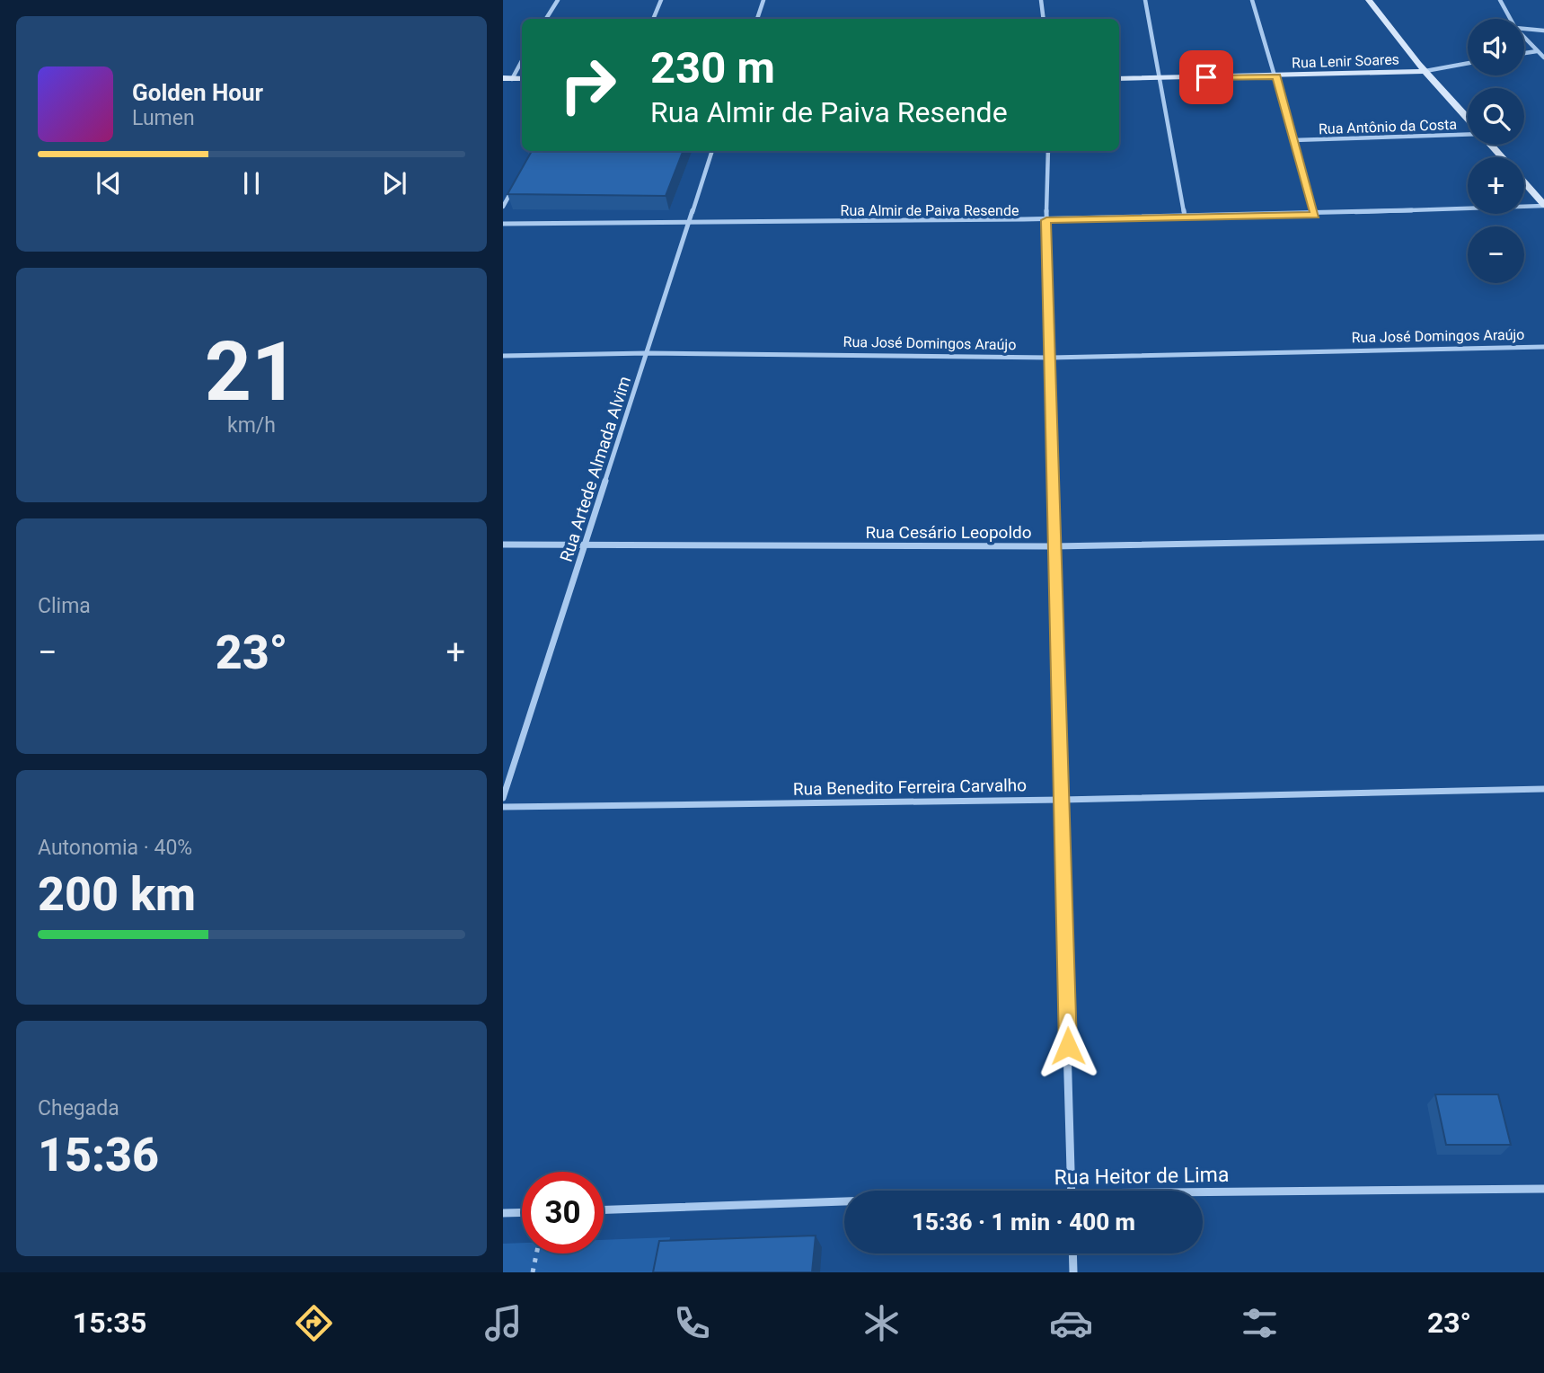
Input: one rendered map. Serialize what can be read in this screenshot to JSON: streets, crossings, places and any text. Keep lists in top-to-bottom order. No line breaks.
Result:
{"streets":{"street":["Rua Lenir Soares","Rua Antônio da Costa","Rua Almir de Paiva Resende","Rua José Domingos Araújo","Rua Artede Almada Alvim","Rua Cesário Leopoldo","Rua Benedito Ferreira Carvalho","Rua Heitor de Lima"]},"crossings":[["Rua Almir de Paiva Resende","Rua Artede Almada Alvim"],["Rua José Domingos Araújo","Rua Artede Almada Alvim"],["Rua Artede Almada Alvim","Rua Cesário Leopoldo"]],"page":{"map_buttons":["+","−"],"turn":["230 m","Rua Almir de Paiva Resende"],"song":["Golden Hour","Lumen"],"tile":[["21","km/h"],"Clima",["Autonomia · 40%","200 km"],["Chegada","15:36"]],"heat":["−","23°","+"],"limit":"30","trip":"15:36 · 1 min · 400 m","tabs":["15:35","23°"]}}
